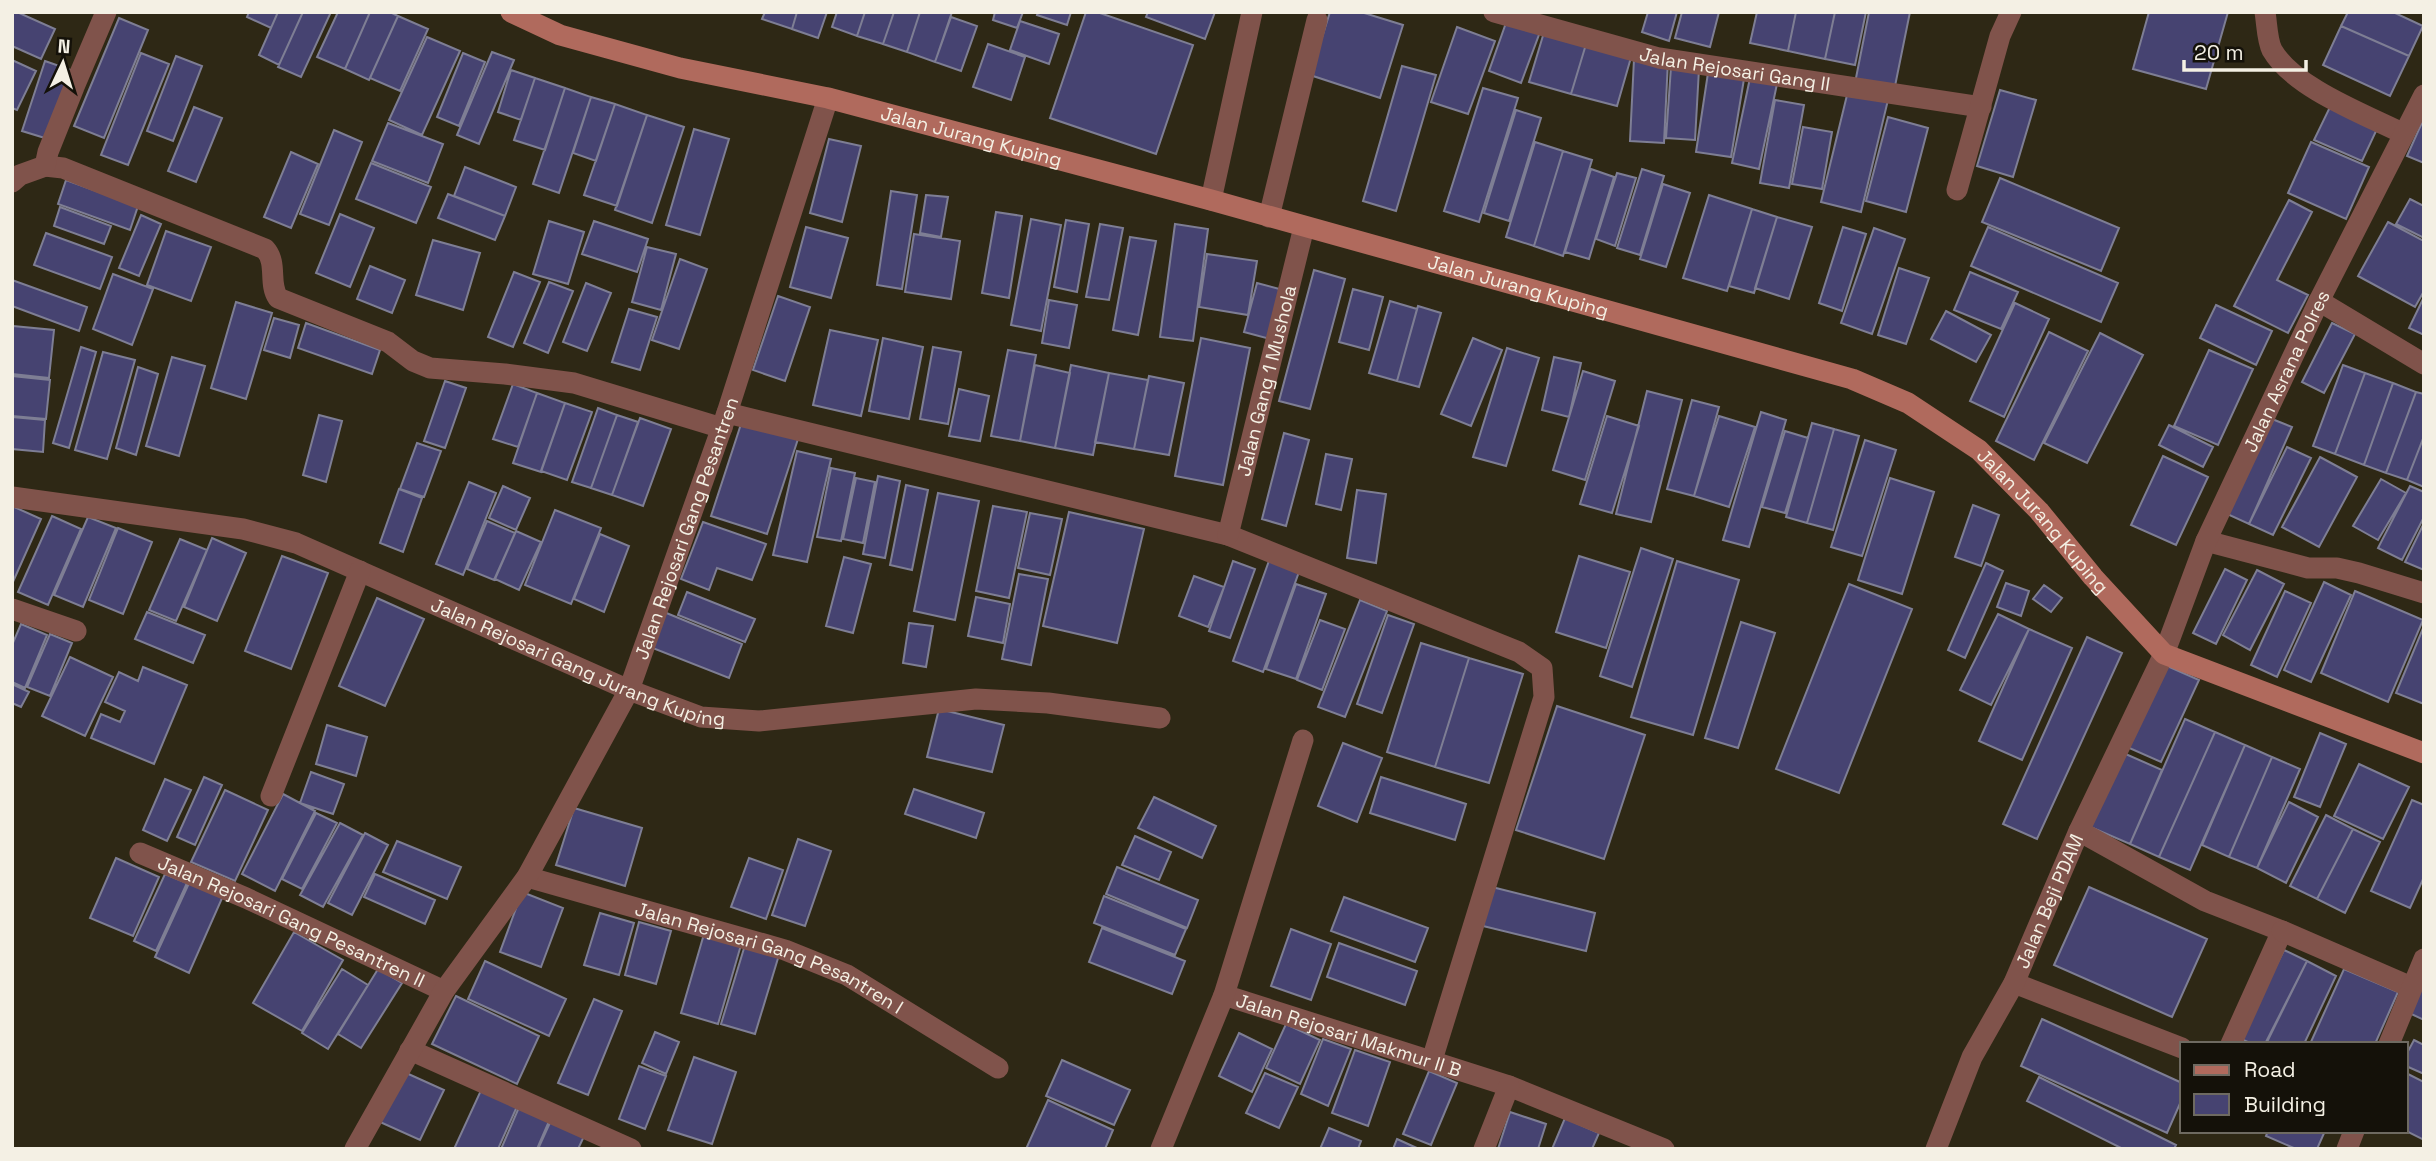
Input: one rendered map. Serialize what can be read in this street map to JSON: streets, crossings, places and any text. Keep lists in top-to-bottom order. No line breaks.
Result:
{"streets":{"street":["Jalan Rejosari Gang II","Jalan Jurang Kuping","Jalan Asrana Polres","Jalan Gang 1 Mushola","Jalan Rejosari Gang Pesantren","Jalan Rejosari Gang Jurang Kuping","Jalan Beji PDAM","Jalan Rejosari Gang Pesantren II","Jalan Rejosari Gang Pesantren I","Jalan Rejosari Makmur II B"]},"crossings":[["Jalan Jurang Kuping","Jalan Asrana Polres"],["Jalan Jurang Kuping","Jalan Gang 1 Mushola"],["Jalan Jurang Kuping","Jalan Rejosari Gang Pesantren"],["Jalan Jurang Kuping","Jalan Beji PDAM"],["Jalan Asrana Polres","Jalan Beji PDAM"],["Jalan Rejosari Gang Pesantren","Jalan Rejosari Gang Jurang Kuping"],["Jalan Rejosari Gang Pesantren","Jalan Rejosari Gang Pesantren II"],["Jalan Rejosari Gang Pesantren","Jalan Rejosari Gang Pesantren I"]],"legend":["Road","Building"],"scale_bar":"20 m","north":"top"}
